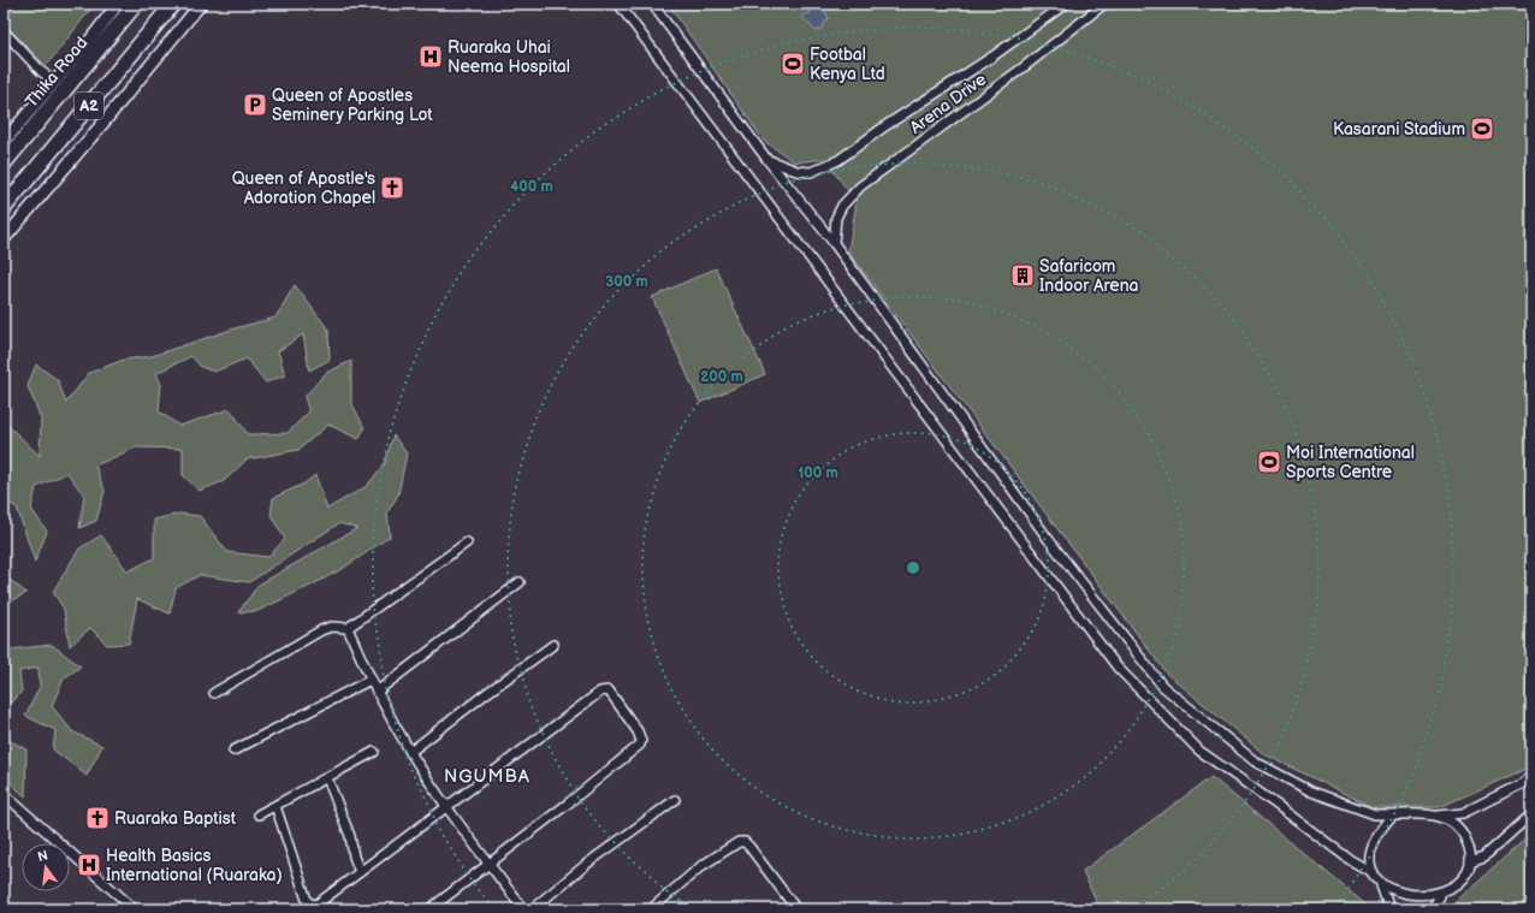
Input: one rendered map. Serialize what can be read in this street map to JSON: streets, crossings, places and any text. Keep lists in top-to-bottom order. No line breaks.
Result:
{"streets":{"highway":["Thika Road","A2"],"street":["Arena Drive"]},"districts":["NGUMBA"],"places":{"hospital":["Ruaraka Uhai Neema Hospital","Health Basics International (Ruaraka)"],"sports":["Footbal Kenya Ltd","Kasarani Stadium","Moi International Sports Centre"],"parking":["Queen of Apostles Seminery Parking Lot"],"church":["Queen of Apostle's Adoration Chapel","Ruaraka Baptist"],"building":["Safaricom Indoor Arena"]},"north":"top","rings":["400 m","300 m","200 m","100 m"]}
